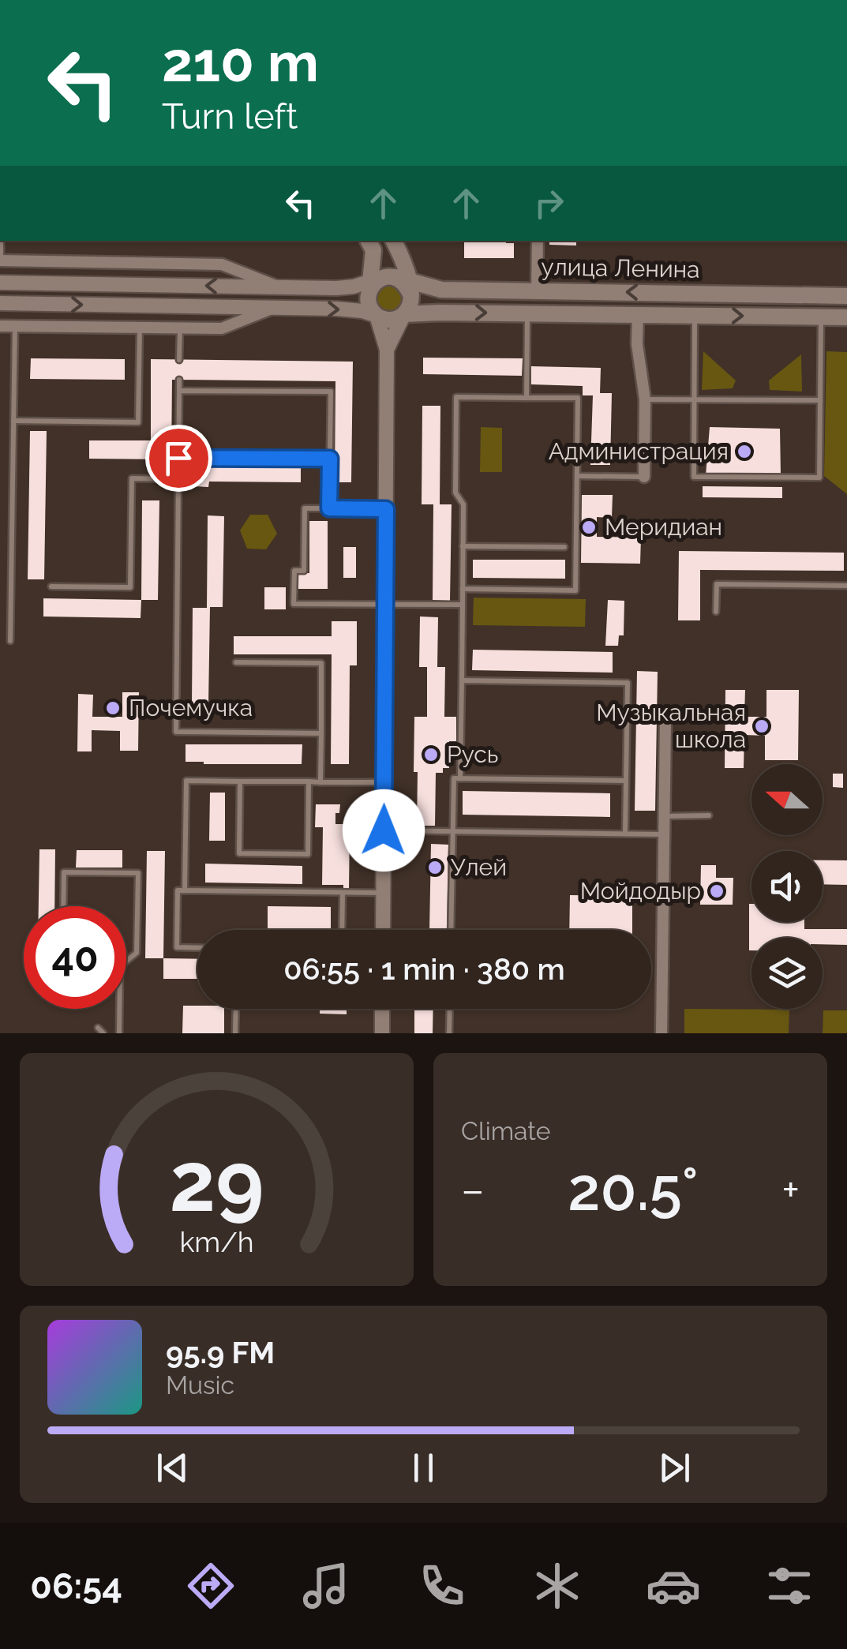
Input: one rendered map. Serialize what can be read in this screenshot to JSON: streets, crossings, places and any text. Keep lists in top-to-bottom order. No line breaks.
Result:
{"streets":{"main road":["улица Ленина"]},"places":["Администрация","Меридиан","Почемучка","Музыкальная школа","Русь","Улей","Мойдодыр"],"north":"left","page":{"turn":["210 m","Turn left"],"limit":"40","trip":"06:55 · 1 min · 380 m","tile":"Climate","heat":["−","20.5°","+"],"song":["95.9 FM","Music"],"tabs":"06:54","gauge":["29","km/h"]}}
